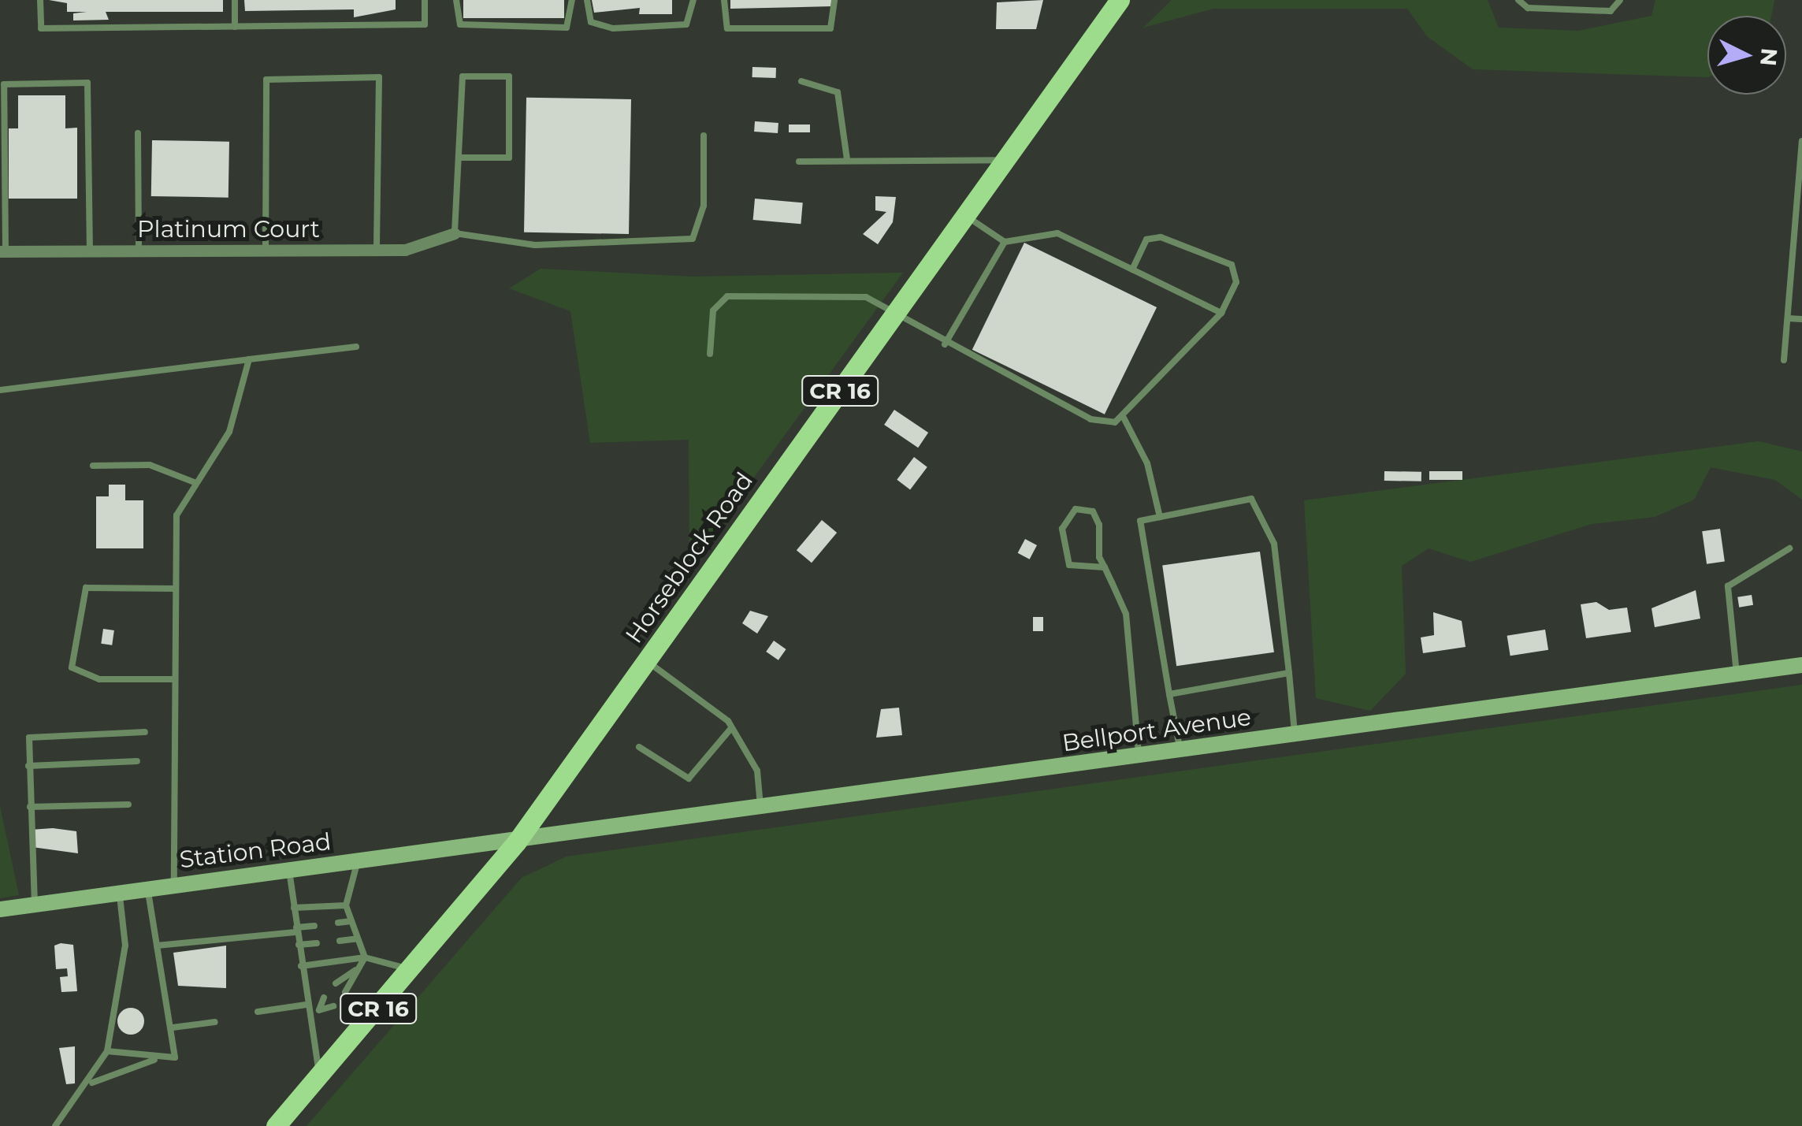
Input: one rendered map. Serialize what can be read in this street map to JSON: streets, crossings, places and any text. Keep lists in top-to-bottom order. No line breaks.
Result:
{"streets":{"main road":["CR 16","Horseblock Road","Bellport Avenue","Station Road"],"street":["Platinum Court"]},"crossings":[["Horseblock Road","Bellport Avenue"],["Horseblock Road","Station Road"],["Bellport Avenue","Station Road"]],"north":"right"}
